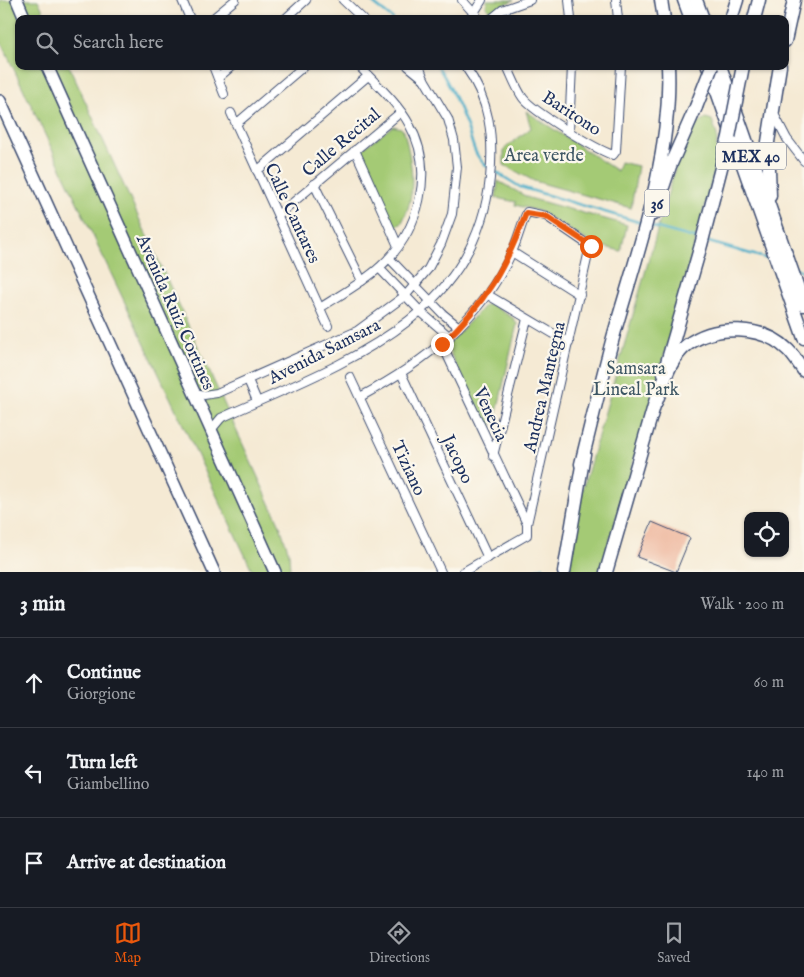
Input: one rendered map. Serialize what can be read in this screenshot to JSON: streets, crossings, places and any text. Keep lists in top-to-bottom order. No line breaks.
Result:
{"streets":{"main road":["MEX 40","36","Avenida Ruiz Cortines"],"street":["Baritono","Calle Recital","Calle Cantares","Avenida Samsara","Andrea Mantegna","Venecia","Jacopo","Tiziano"]},"crossings":[["Calle Recital","Calle Cantares"],["Avenida Ruiz Cortines","Avenida Samsara"],["Andrea Mantegna","Venecia"],["Andrea Mantegna","Jacopo"]],"parks":["Area verde","Samsara Lineal Park"],"page":{"search":"Search here","heading":["3 min","Walk · 200 m"],"list":[["Continue","Giorgione","60 m"],["Turn left","Giambellino","140 m"],"Arrive at destination"],"nav":["Map","Directions","Saved"]}}
